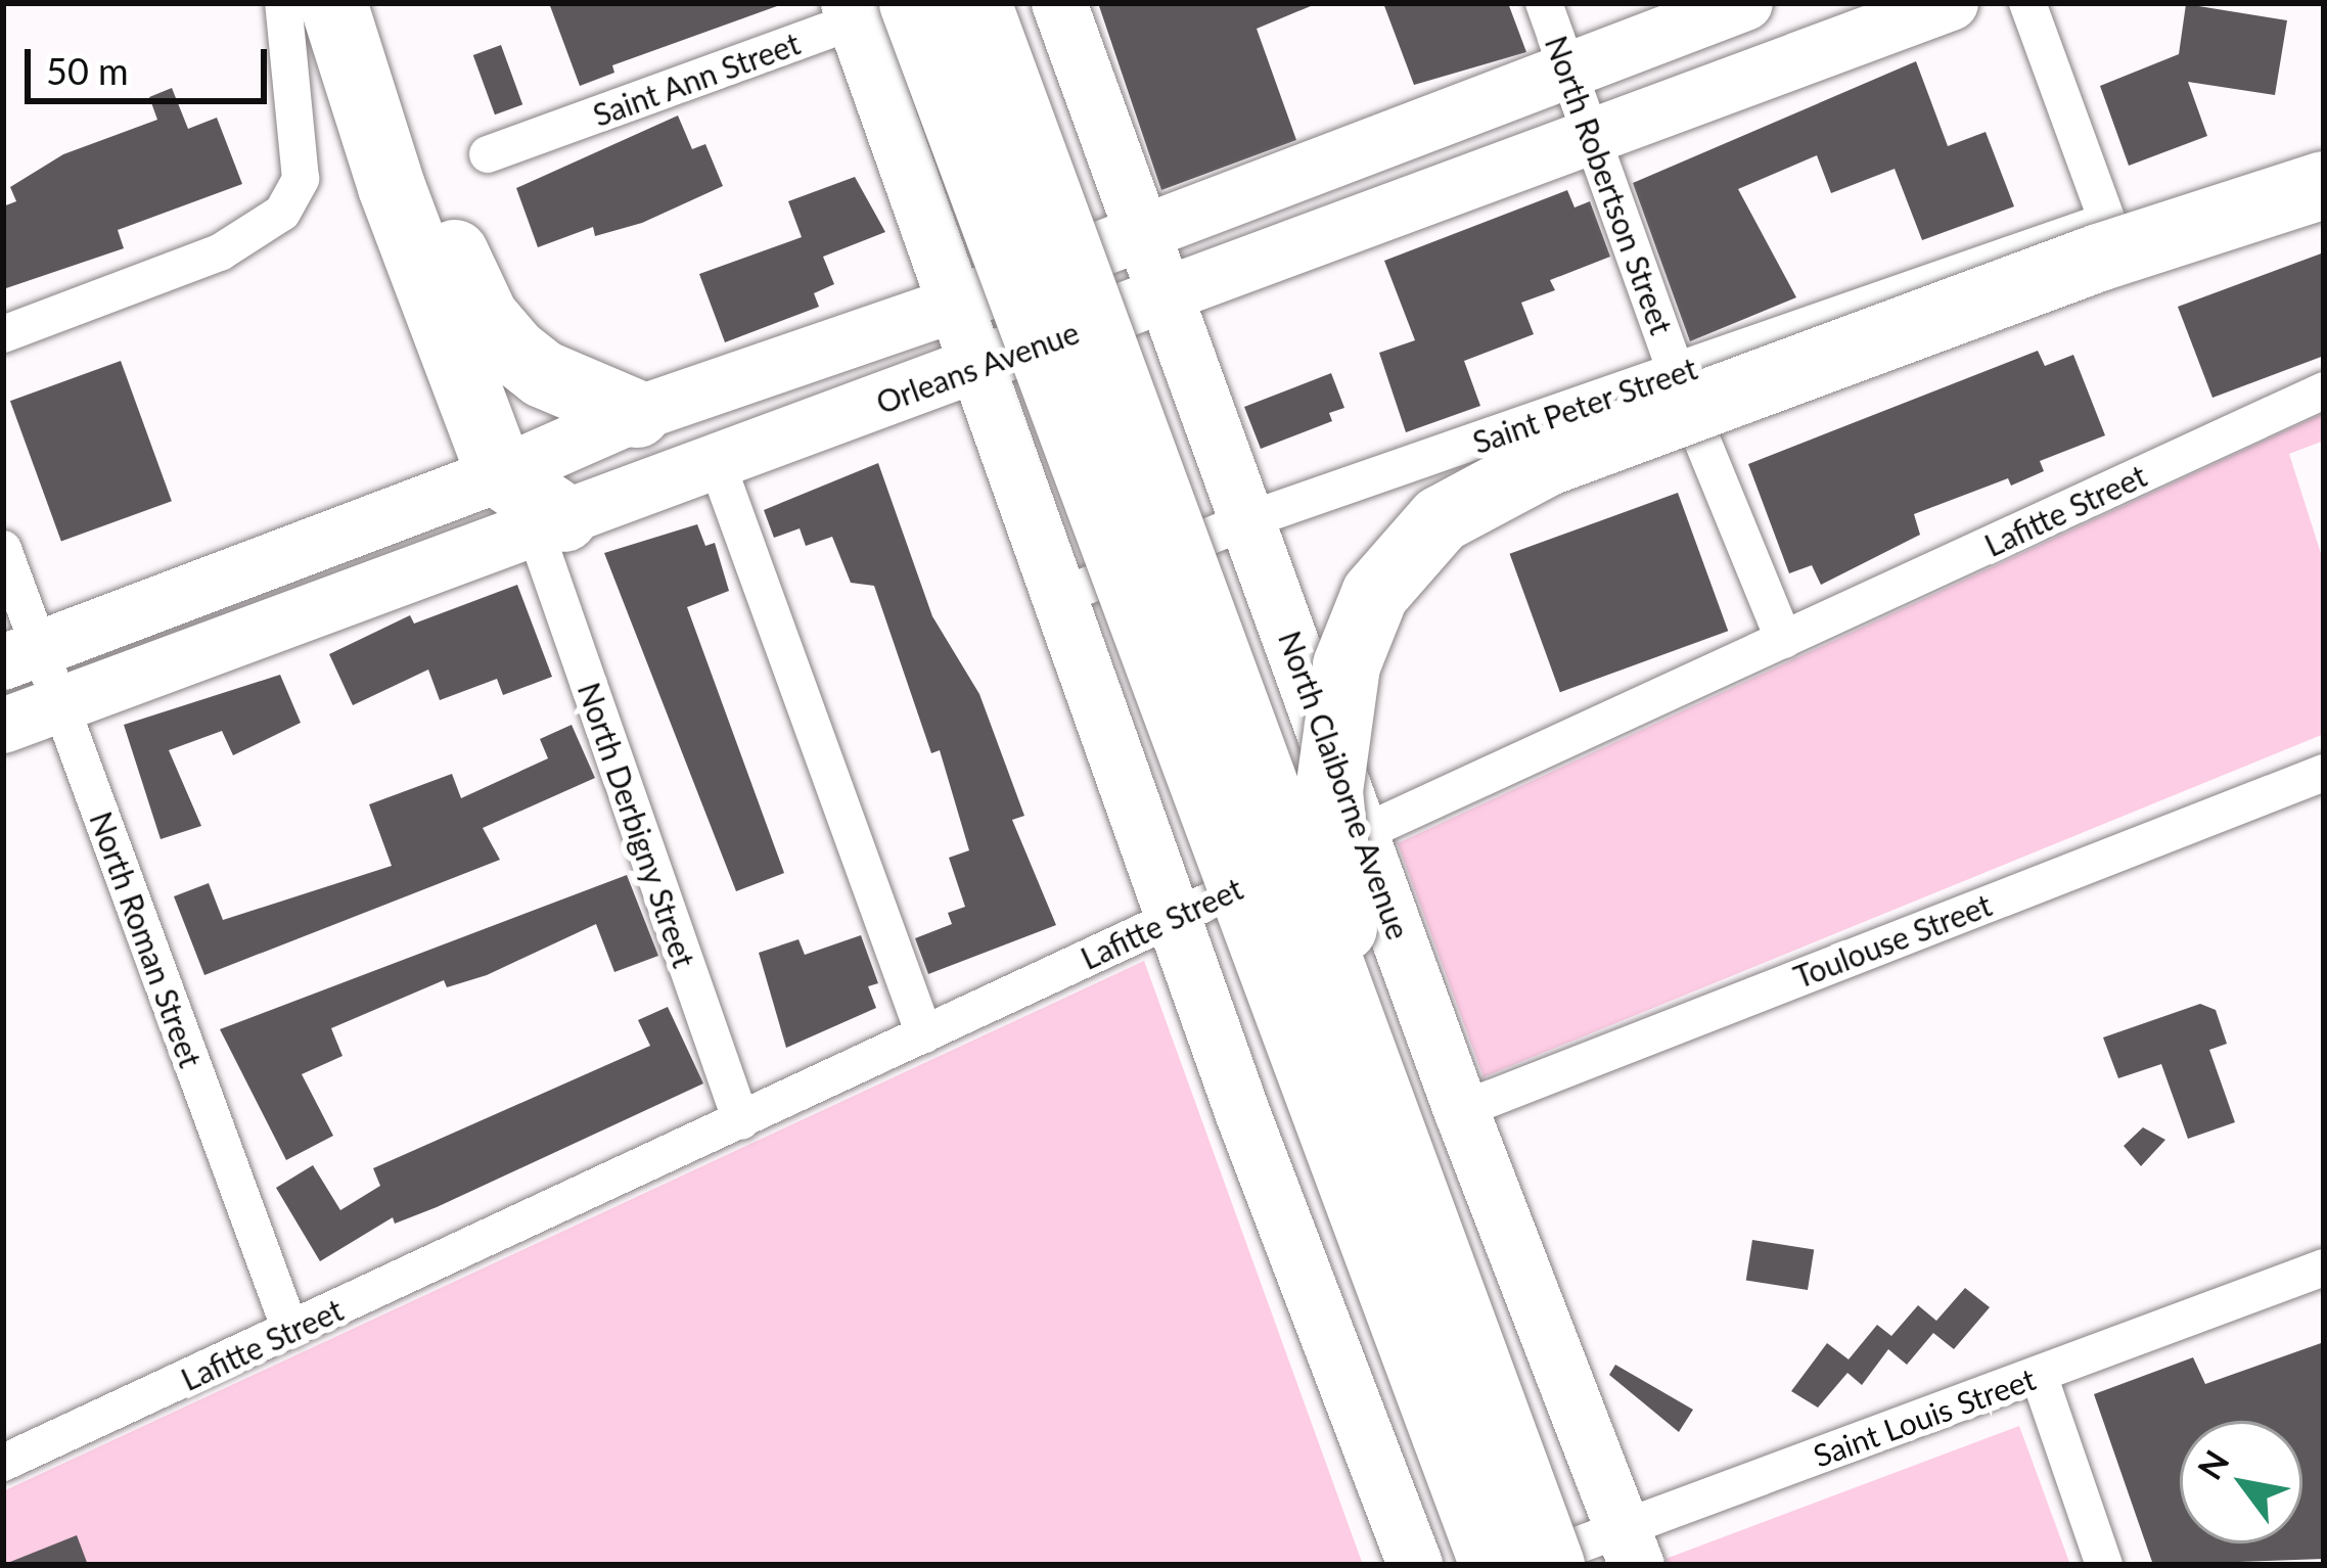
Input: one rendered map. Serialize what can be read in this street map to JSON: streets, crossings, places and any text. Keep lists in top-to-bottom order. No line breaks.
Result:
{"streets":{"street":["Saint Ann Street","North Robertson Street","Orleans Avenue","Saint Peter Street","Lafitte Street","North Claiborne Avenue","North Derbigny Street","North Roman Street","Toulouse Street","Saint Louis Street"]},"crossings":[["North Robertson Street","Orleans Avenue"],["North Robertson Street","Saint Peter Street"],["North Robertson Street","Lafitte Street"],["Orleans Avenue","North Claiborne Avenue"],["Orleans Avenue","North Derbigny Street"],["Orleans Avenue","North Roman Street"],["Saint Peter Street","North Claiborne Avenue"],["Lafitte Street","North Claiborne Avenue"],["Lafitte Street","North Derbigny Street"],["Lafitte Street","North Roman Street"],["North Claiborne Avenue","Toulouse Street"],["North Claiborne Avenue","Saint Louis Street"]],"scale_bar":"50 m","north":"top left"}
